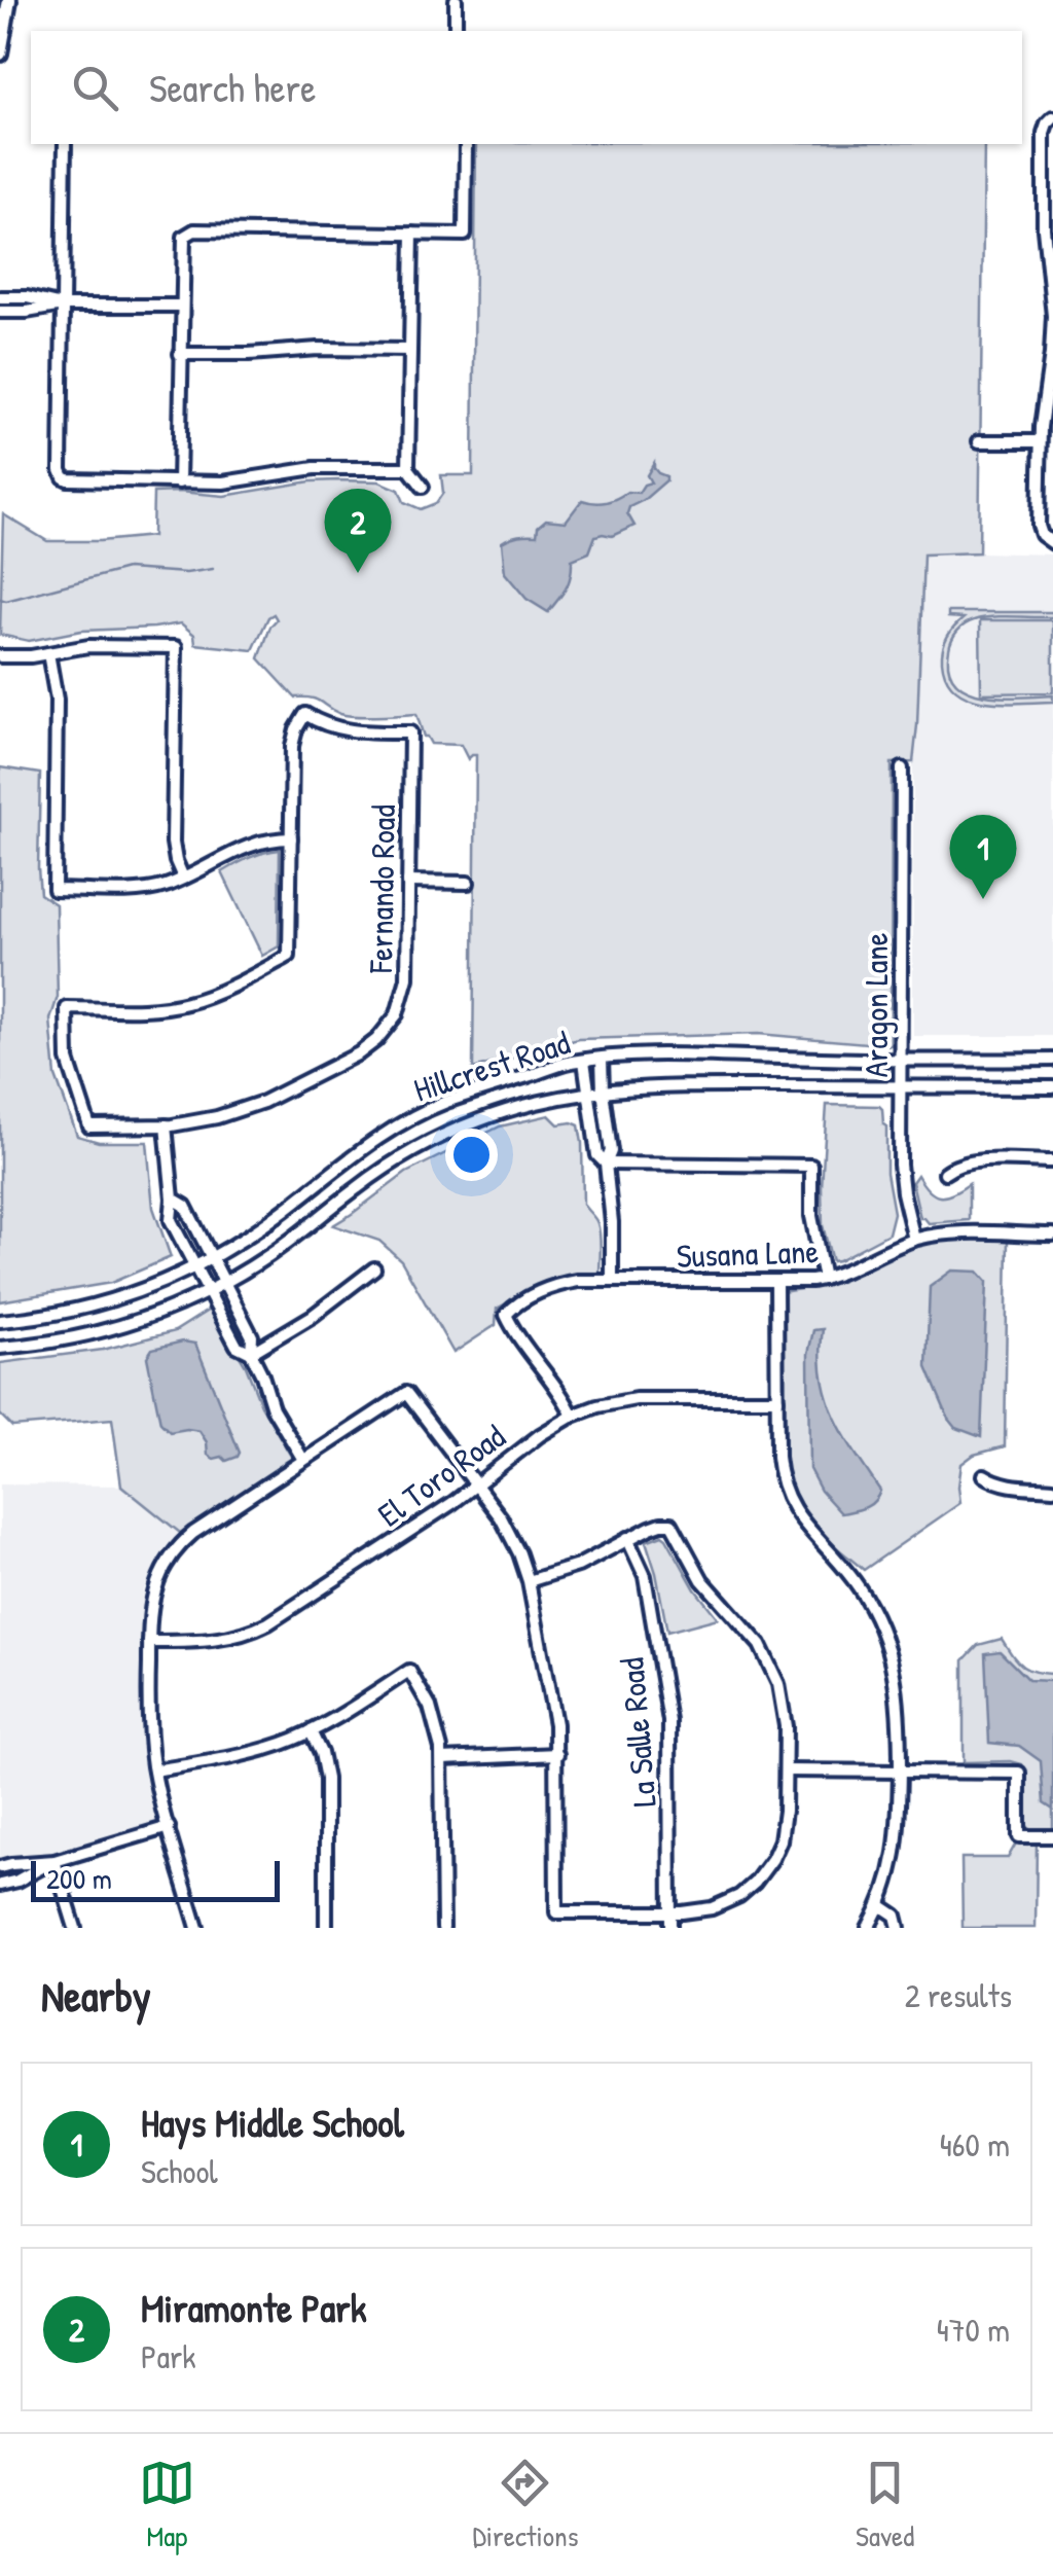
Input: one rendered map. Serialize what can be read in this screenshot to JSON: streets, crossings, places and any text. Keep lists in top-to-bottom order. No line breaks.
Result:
{"streets":{"street":["Fernando Road","Aragon Lane","Hillcrest Road","Susana Lane","El Toro Road","La Salle Road"]},"crossings":[["Aragon Lane","Hillcrest Road"],["Aragon Lane","Susana Lane"],["Susana Lane","El Toro Road"]],"scale_bar":"200 m","page":{"search":"Search here","pins":["2","1"],"scale":"200 m","heading":["Nearby","2 results"],"list":[{"mark":"1","name":"Hays Middle School","note":"School","value":"460 m"},{"mark":"2","name":"Miramonte Park","note":"Park","value":"470 m"}],"nav":["Map","Directions","Saved"]}}
